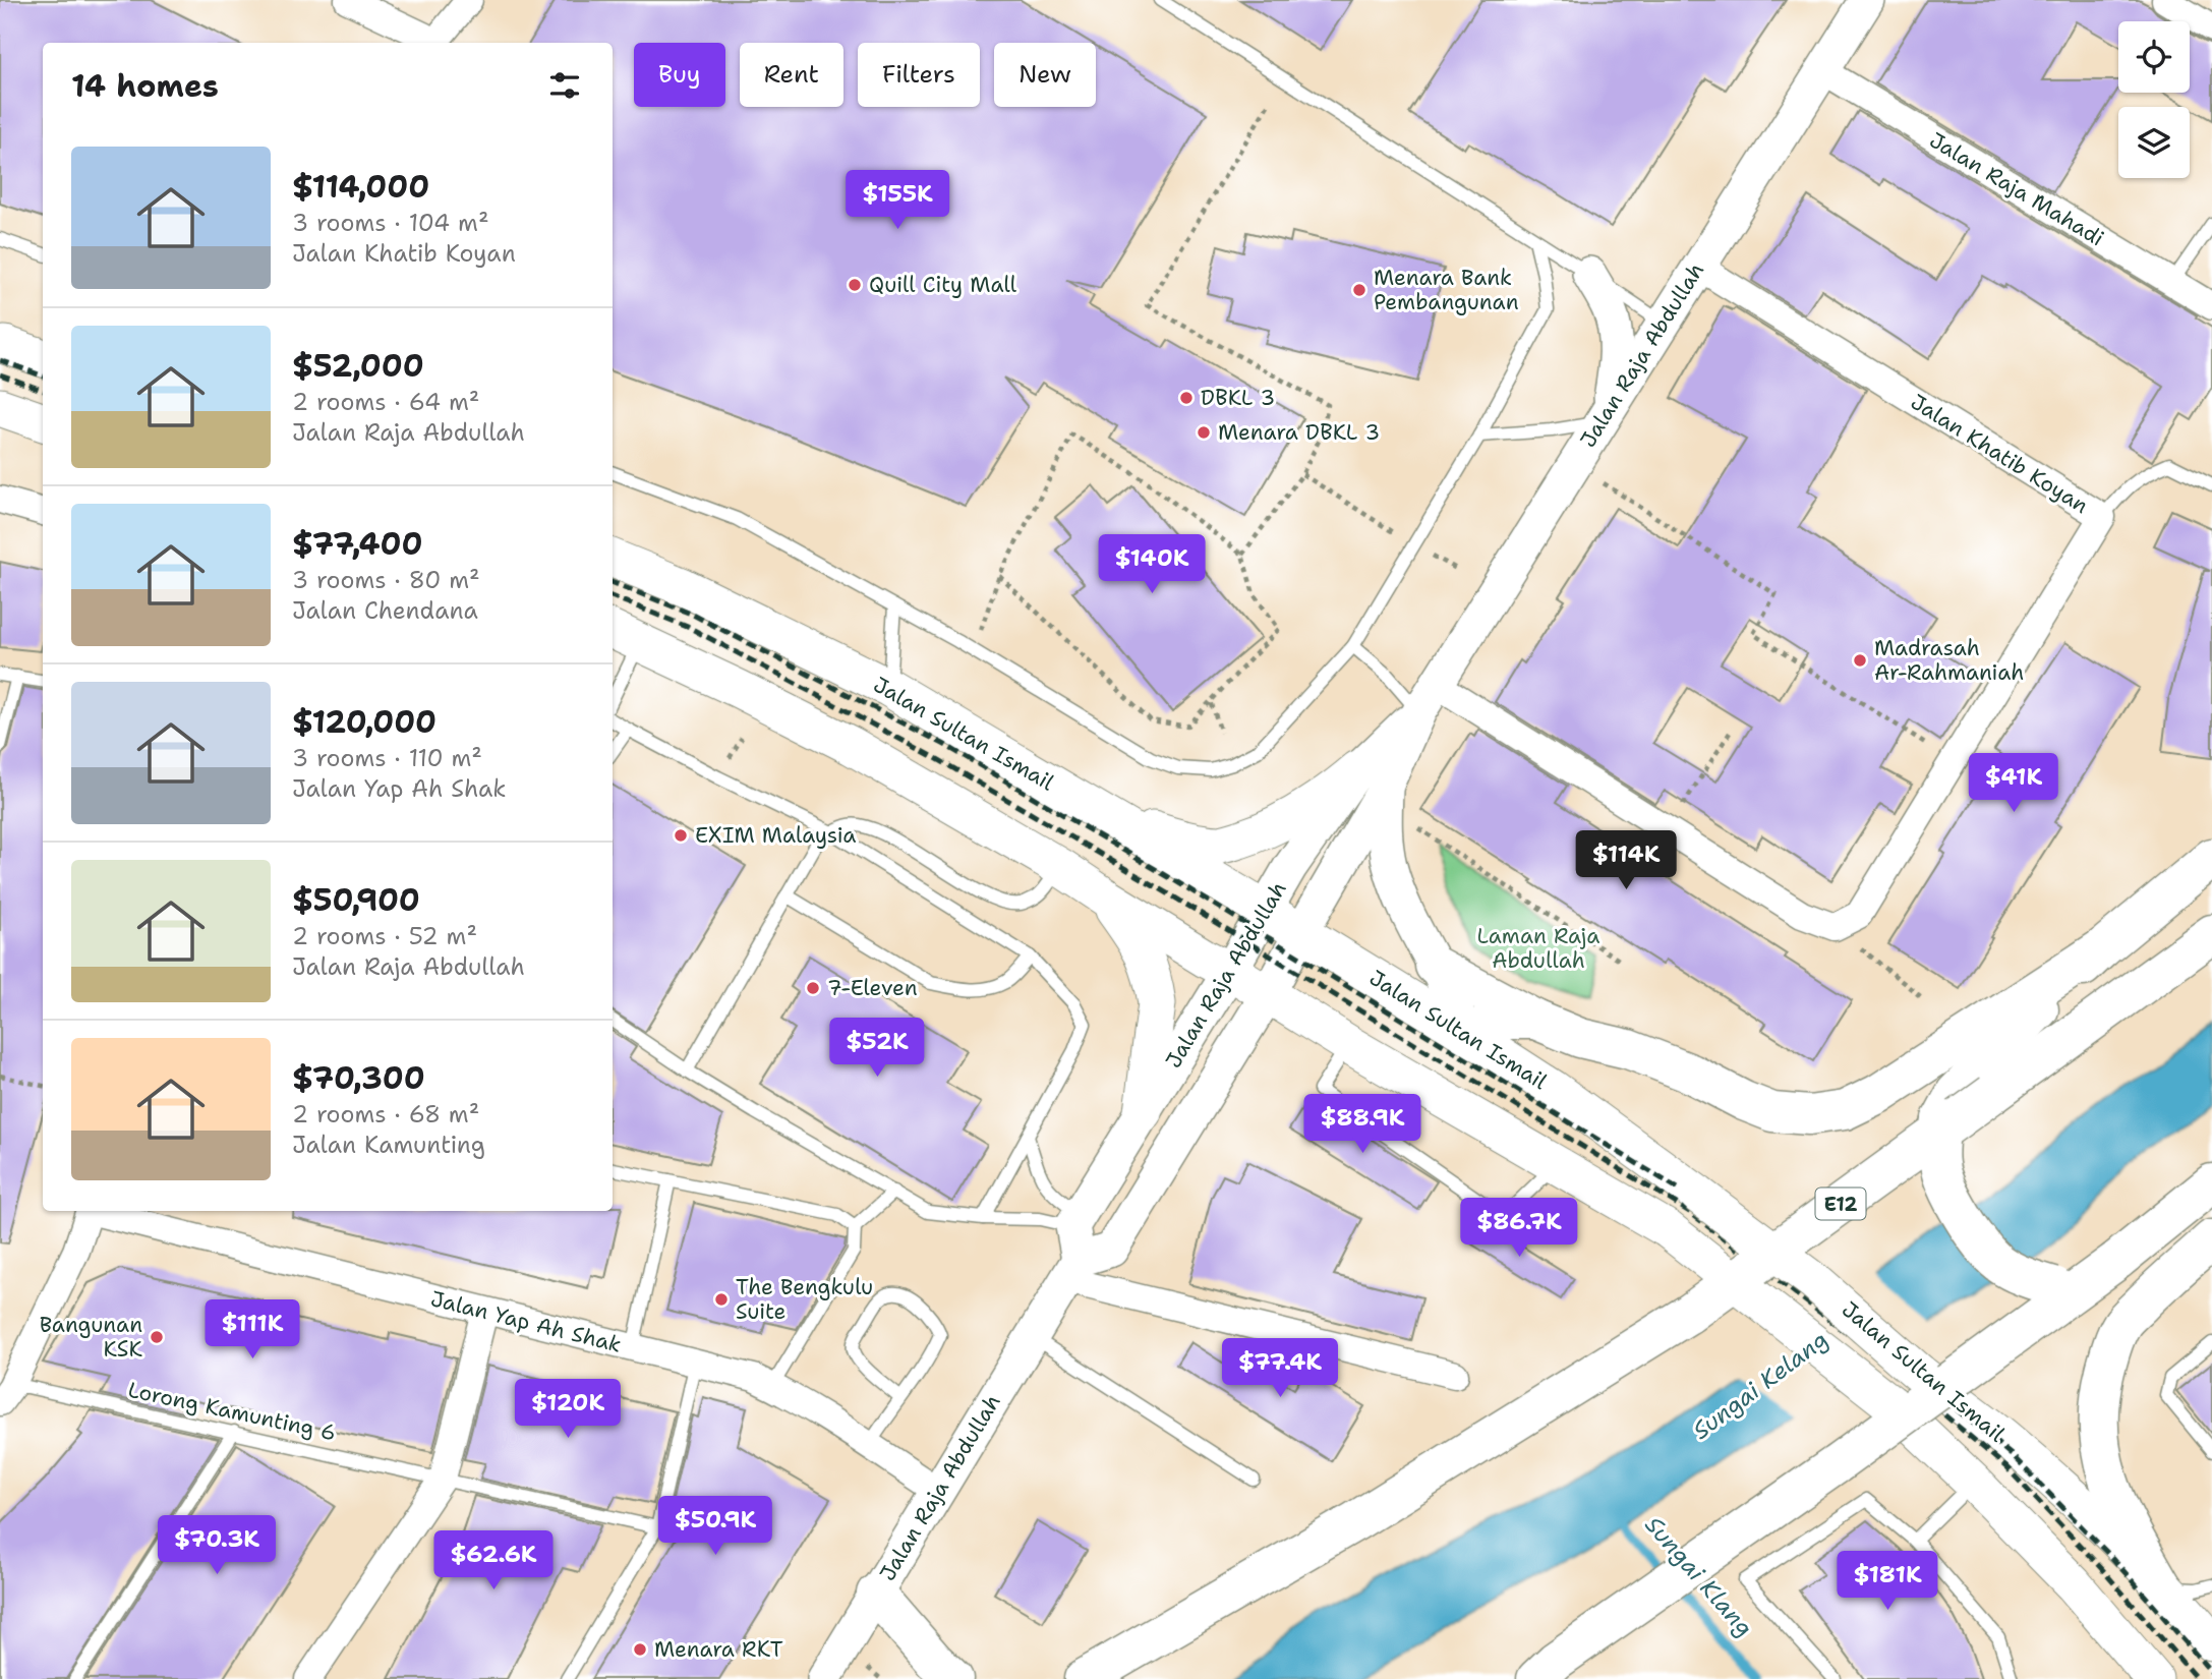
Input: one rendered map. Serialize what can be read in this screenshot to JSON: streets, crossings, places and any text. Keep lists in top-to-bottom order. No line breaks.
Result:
{"streets":{"highway":["E12"],"main road":["Jalan Sultan Ismail"],"street":["Jalan Raja Mahadi","Jalan Raja Abdullah","Jalan Khatib Koyan","Jalan Yap Ah Shak"],"lane":["Lorong Kamunting 6"]},"crossings":[["Jalan Raja Mahadi","Jalan Raja Abdullah"],["Jalan Raja Abdullah","Jalan Khatib Koyan"],["Jalan Raja Abdullah","Jalan Sultan Ismail"],["Jalan Raja Abdullah","Jalan Yap Ah Shak"]],"water":["Sungai Kelang","Sungai Klang"],"parks":["Laman Raja Abdullah"],"places":["Quill City Mall","Menara Bank Pembangunan","DBKL 3","Menara DBKL 3","Madrasah Ar-Rahmaniah","EXIM Malaysia","7-Eleven","The Bengkulu Suite","Bangunan KSK","Menara RKT"],"page":{"chip":["Buy","Rent","Filters","New"],"heading":"14 homes","list":[{"name":"$114,000","note":"3 rooms · 104 m² · Jalan Khatib Koyan"},{"name":"$52,000","note":"2 rooms · 64 m² · Jalan Raja Abdullah"},{"name":"$77,400","note":"3 rooms · 80 m² · Jalan Chendana"},{"name":"$120,000","note":"3 rooms · 110 m² · Jalan Yap Ah Shak"},{"name":"$50,900","note":"2 rooms · 52 m² · Jalan Raja Abdullah"},{"name":"$70,300","note":"2 rooms · 68 m² · Jalan Kamunting"}],"price":["$155K","$140K","$41K","$114K","$52K","$88.9K","$86.7K","$111K","$77.4K","$120K","$50.9K","$70.3K","$62.6K","$181K"]}}
